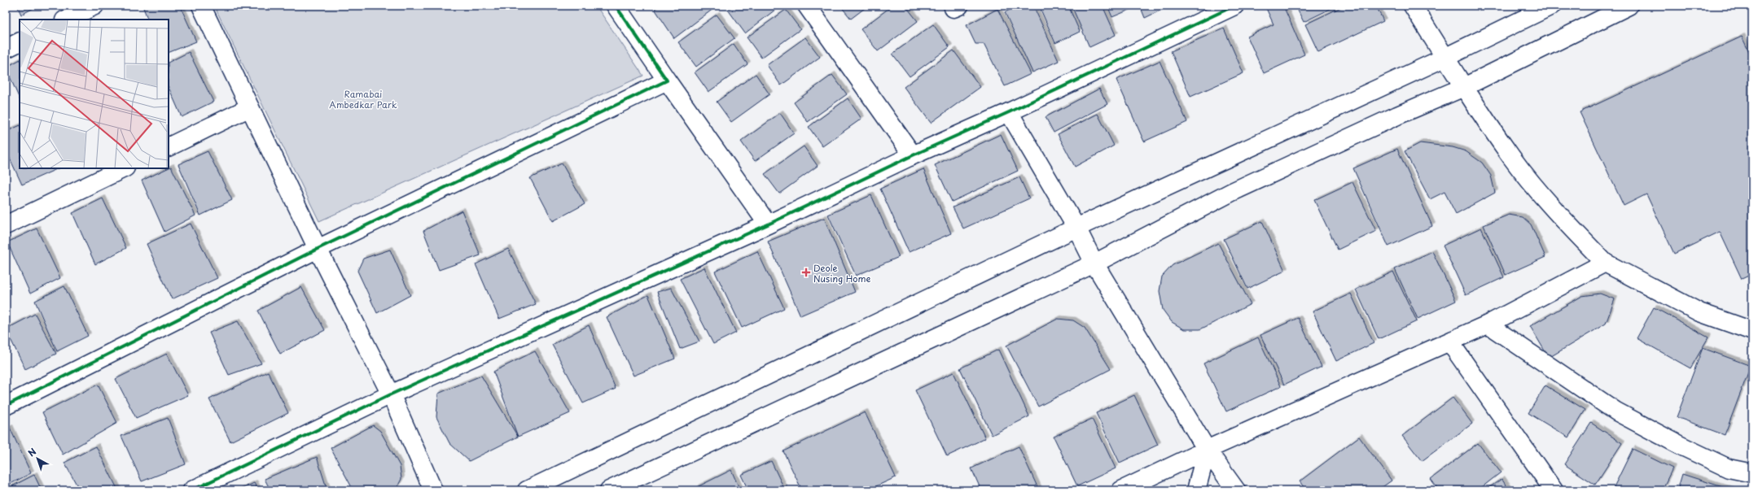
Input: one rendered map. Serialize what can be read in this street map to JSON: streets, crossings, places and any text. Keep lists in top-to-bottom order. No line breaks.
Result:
{"parks":["Ramabai Ambedkar Park"],"places":{"health":["Deole Nusing Home"]},"north":"top left"}
